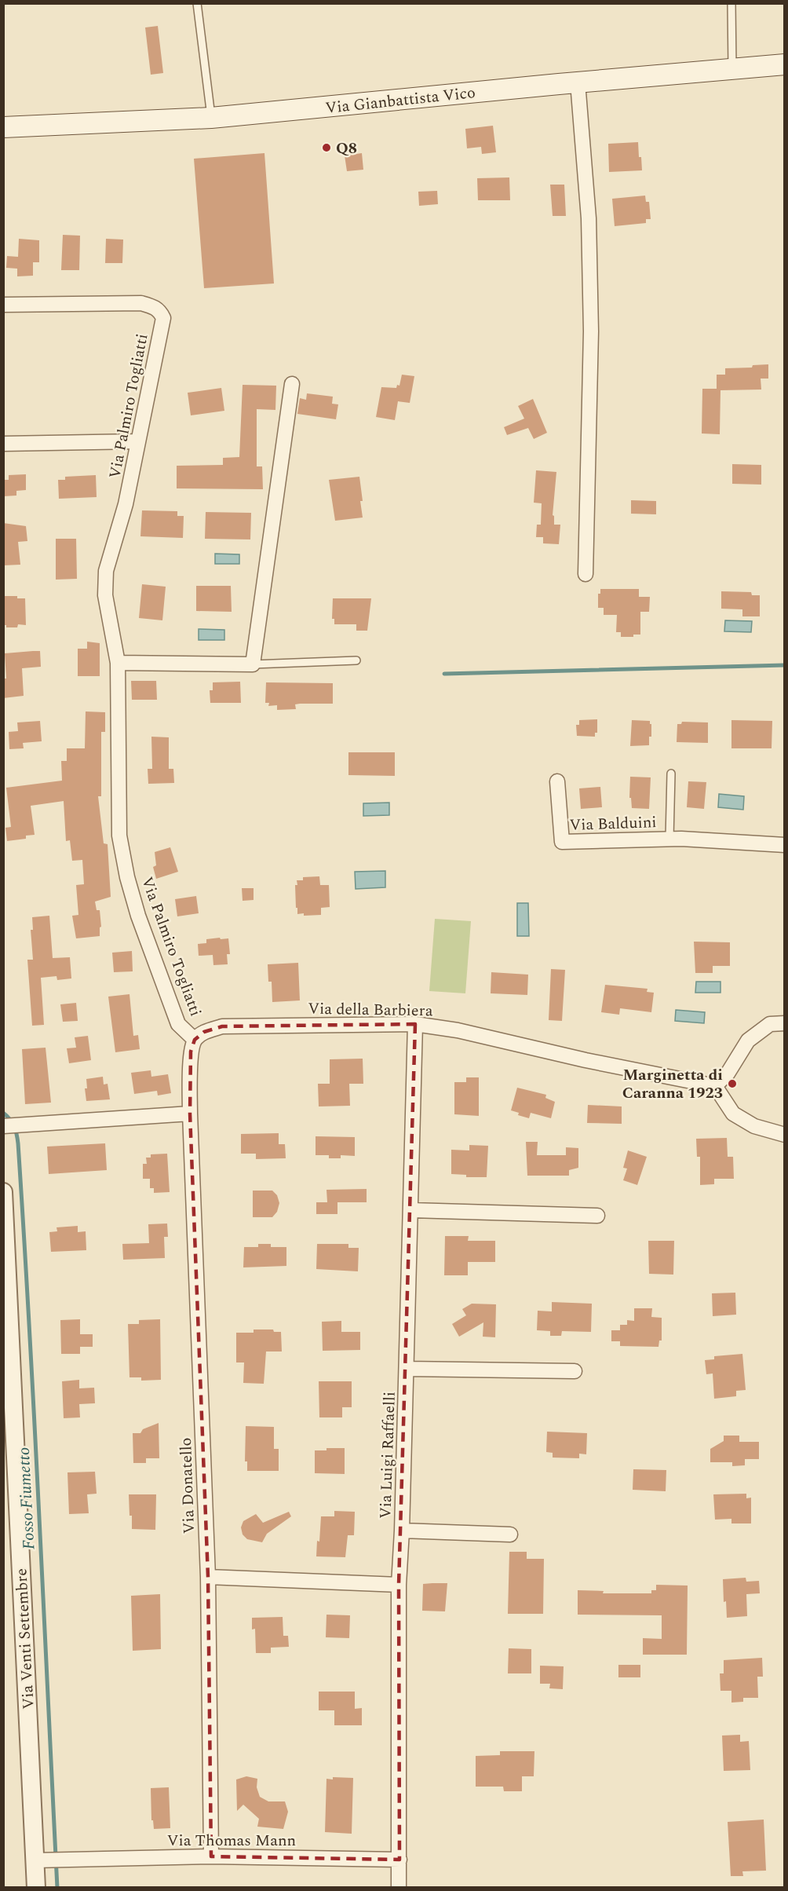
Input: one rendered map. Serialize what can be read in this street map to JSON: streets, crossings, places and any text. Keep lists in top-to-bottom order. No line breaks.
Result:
{"streets":{"main road":["Via Gianbattista Vico"],"street":["Via Palmiro Togliatti","Via Balduini","Via della Barbiera","Via Luigi Raffaelli","Via Donatello","Via Venti Settembre","Via Thomas Mann"]},"crossings":[["Via Palmiro Togliatti","Via della Barbiera"],["Via della Barbiera","Via Luigi Raffaelli"],["Via Luigi Raffaelli","Via Thomas Mann"],["Via Donatello","Via Thomas Mann"],["Via Venti Settembre","Via Thomas Mann"]],"water":["Fosso Fiumetto"],"places":["Q8","Marginetta di Caranna 1923"]}
